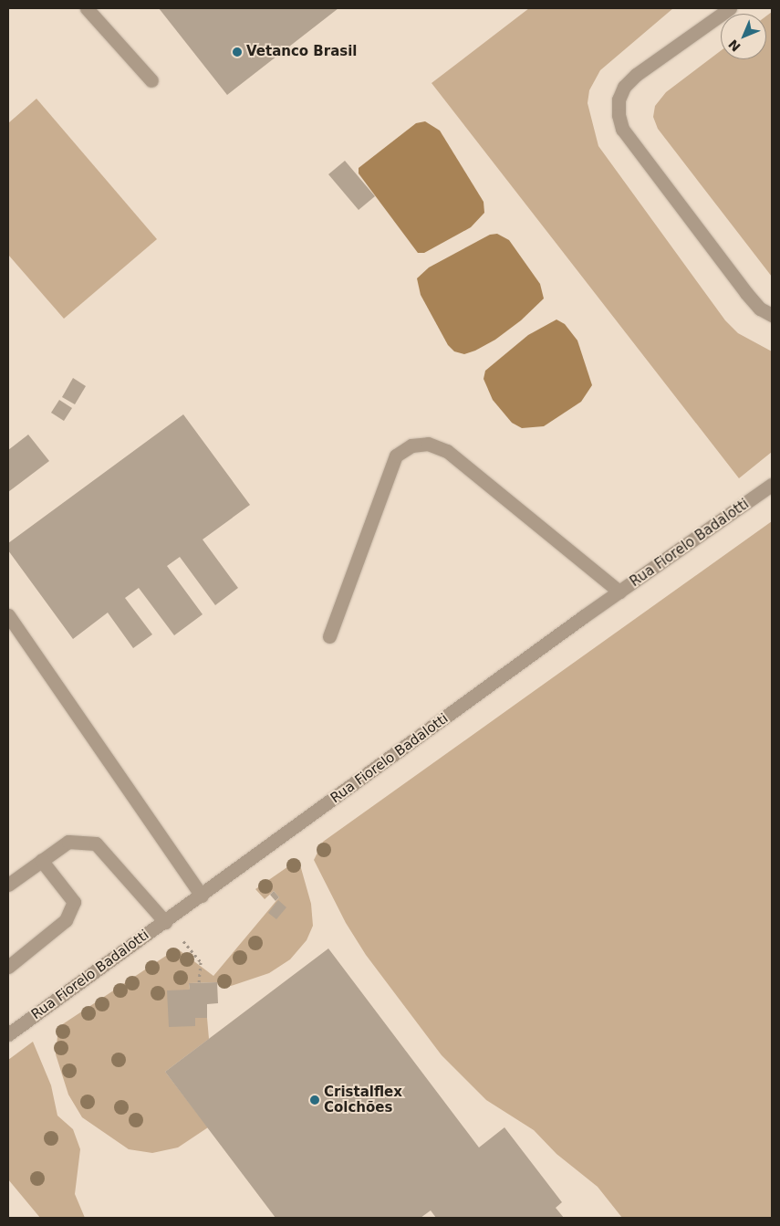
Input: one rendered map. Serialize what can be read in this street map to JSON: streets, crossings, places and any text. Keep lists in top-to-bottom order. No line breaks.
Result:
{"streets":{"street":["Rua Fiorelo Badalotti"]},"places":["Vetanco Brasil","Cristalflex Colchões"],"north":"bottom left"}
